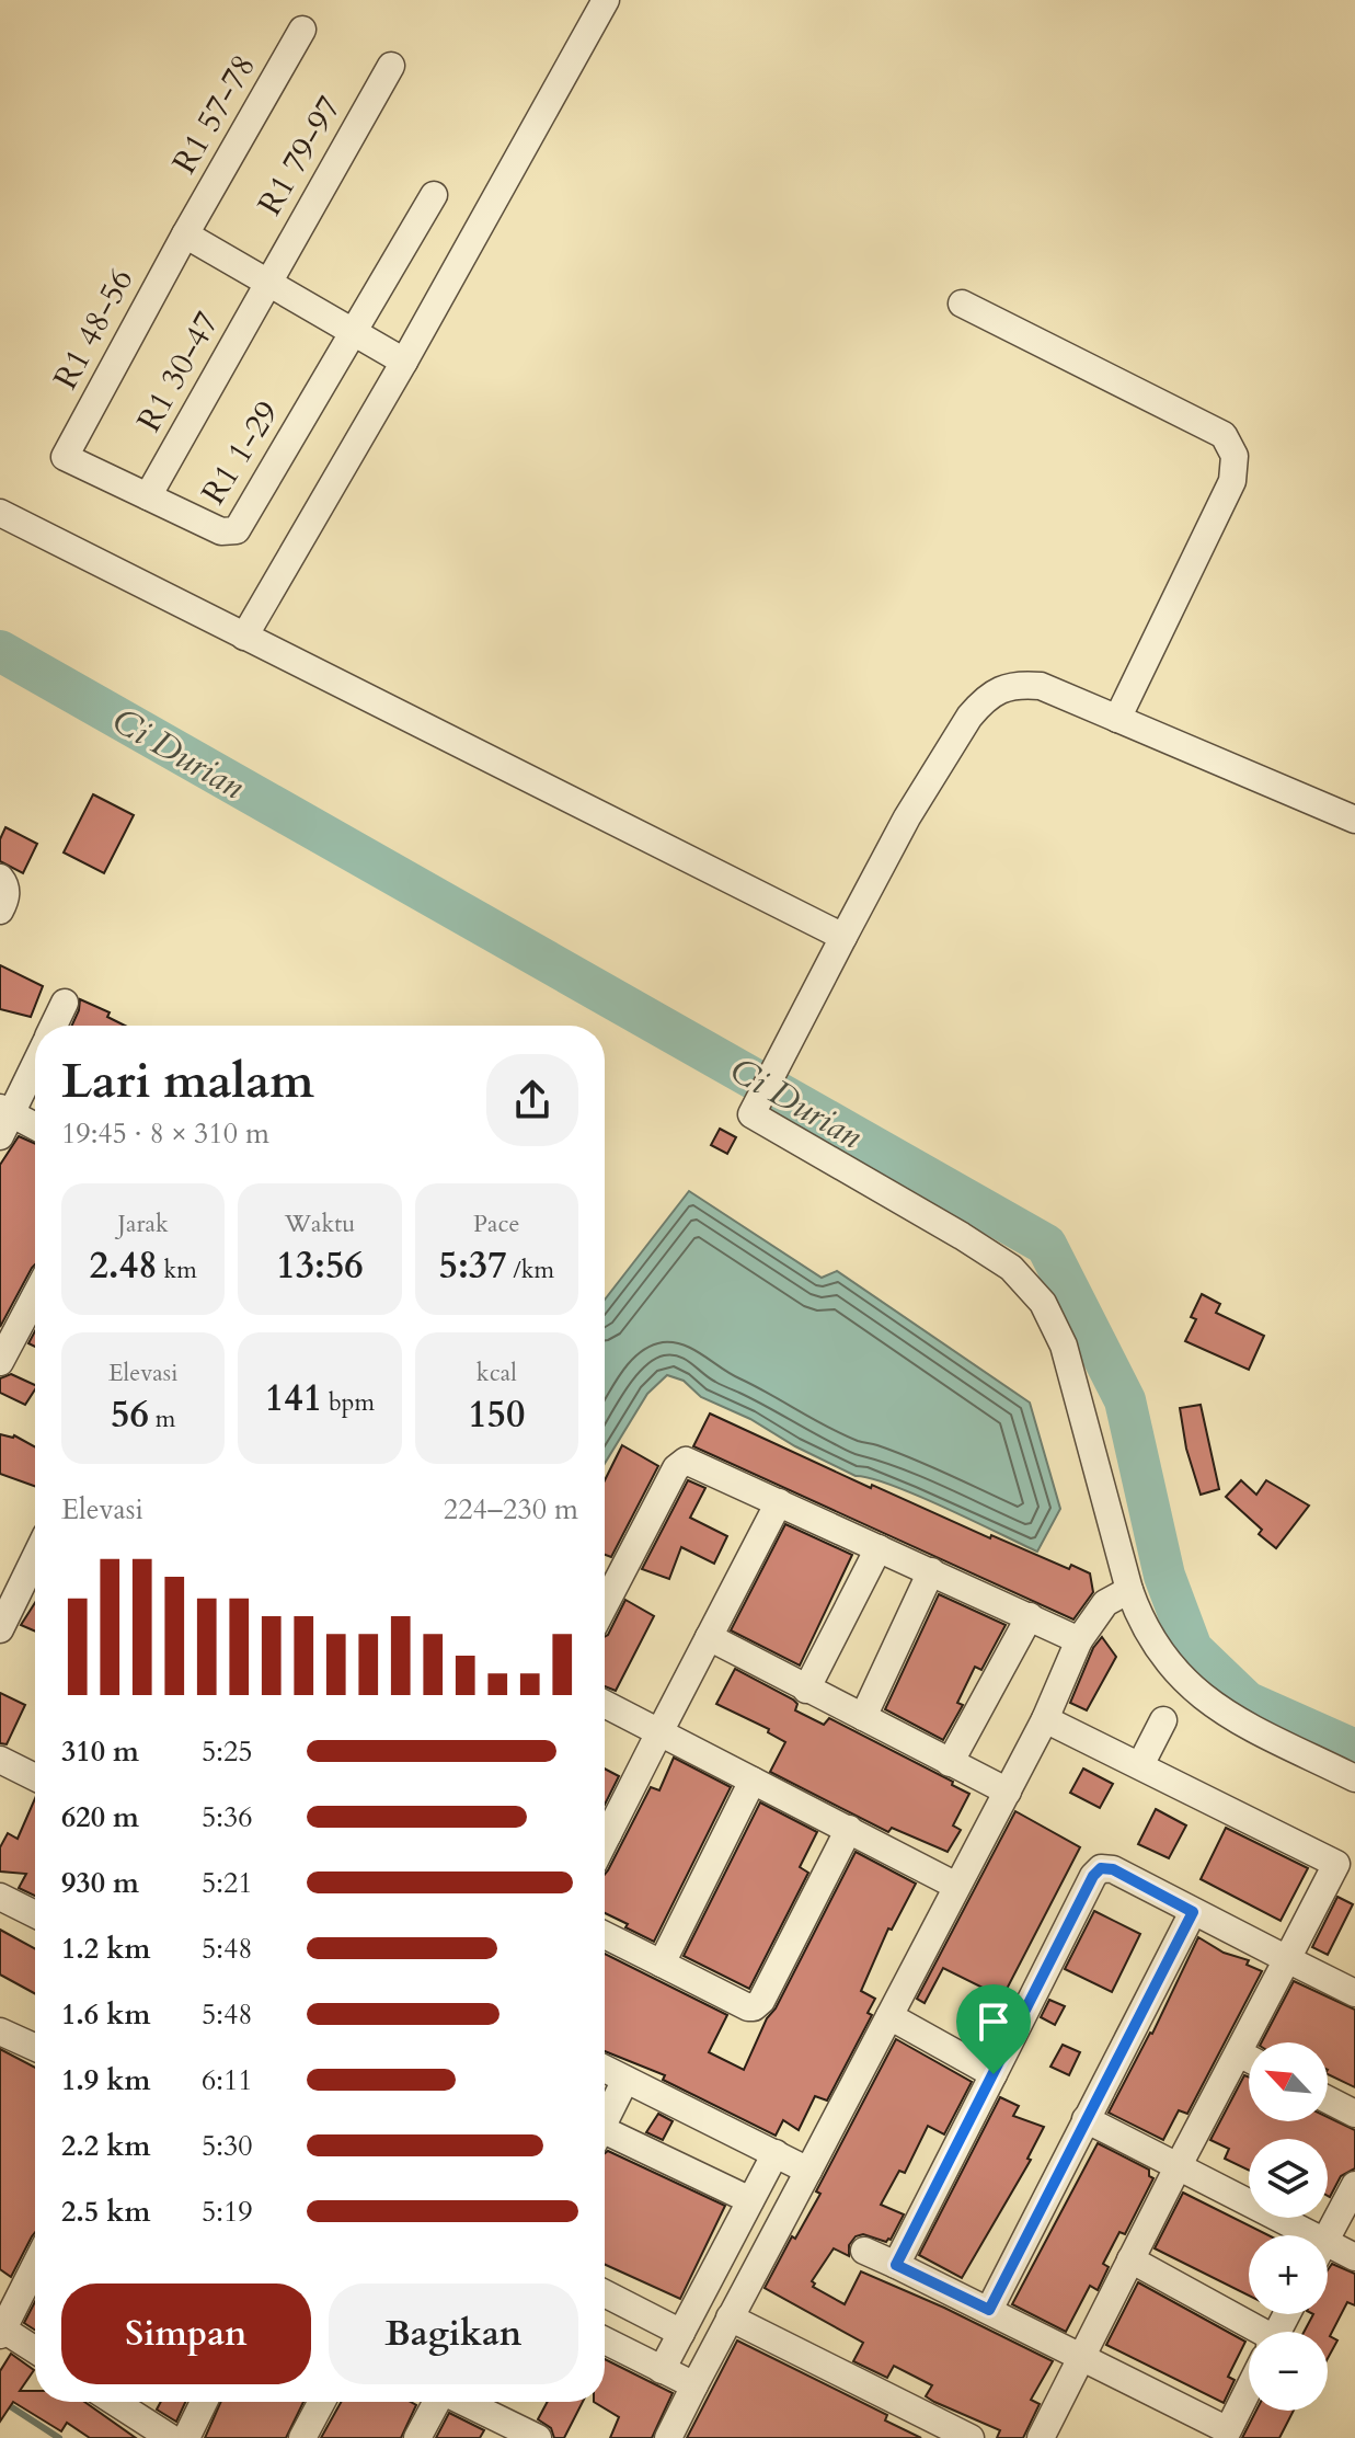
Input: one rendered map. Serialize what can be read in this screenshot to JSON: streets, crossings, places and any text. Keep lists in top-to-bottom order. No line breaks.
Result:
{"streets":{"street":["R1 57-78","R1 79-97","R1 48-56","R1 30-47","R1 1-29"]},"crossings":[["R1 57-78","R1 48-56"],["R1 79-97","R1 30-47"],["R1 48-56","R1 30-47"],["R1 48-56","R1 1-29"],["R1 30-47","R1 1-29"]],"water":["Ci Durian"],"north":"top left","page":{"heading":["Lari malam","19:45 · 8 × 310 m"],"stats":[["Jarak","2.48 km"],["Waktu","13:56"],["Pace","5:37 /km"],["Elevasi","56 m"],["141 bpm"],["kcal","150"]],"chart":["Elevasi","224–230 m"],"list":[{"name":"310 m","note":"5:25"},{"name":"620 m","note":"5:36"},{"name":"930 m","note":"5:21"},{"name":"1.2 km","note":"5:48"},{"name":"1.6 km","note":"5:48"},{"name":"1.9 km","note":"6:11"},{"name":"2.2 km","note":"5:30"},{"name":"2.5 km","note":"5:19"}],"map_buttons":["+","−"],"buttons":["Simpan","Bagikan"]}}
